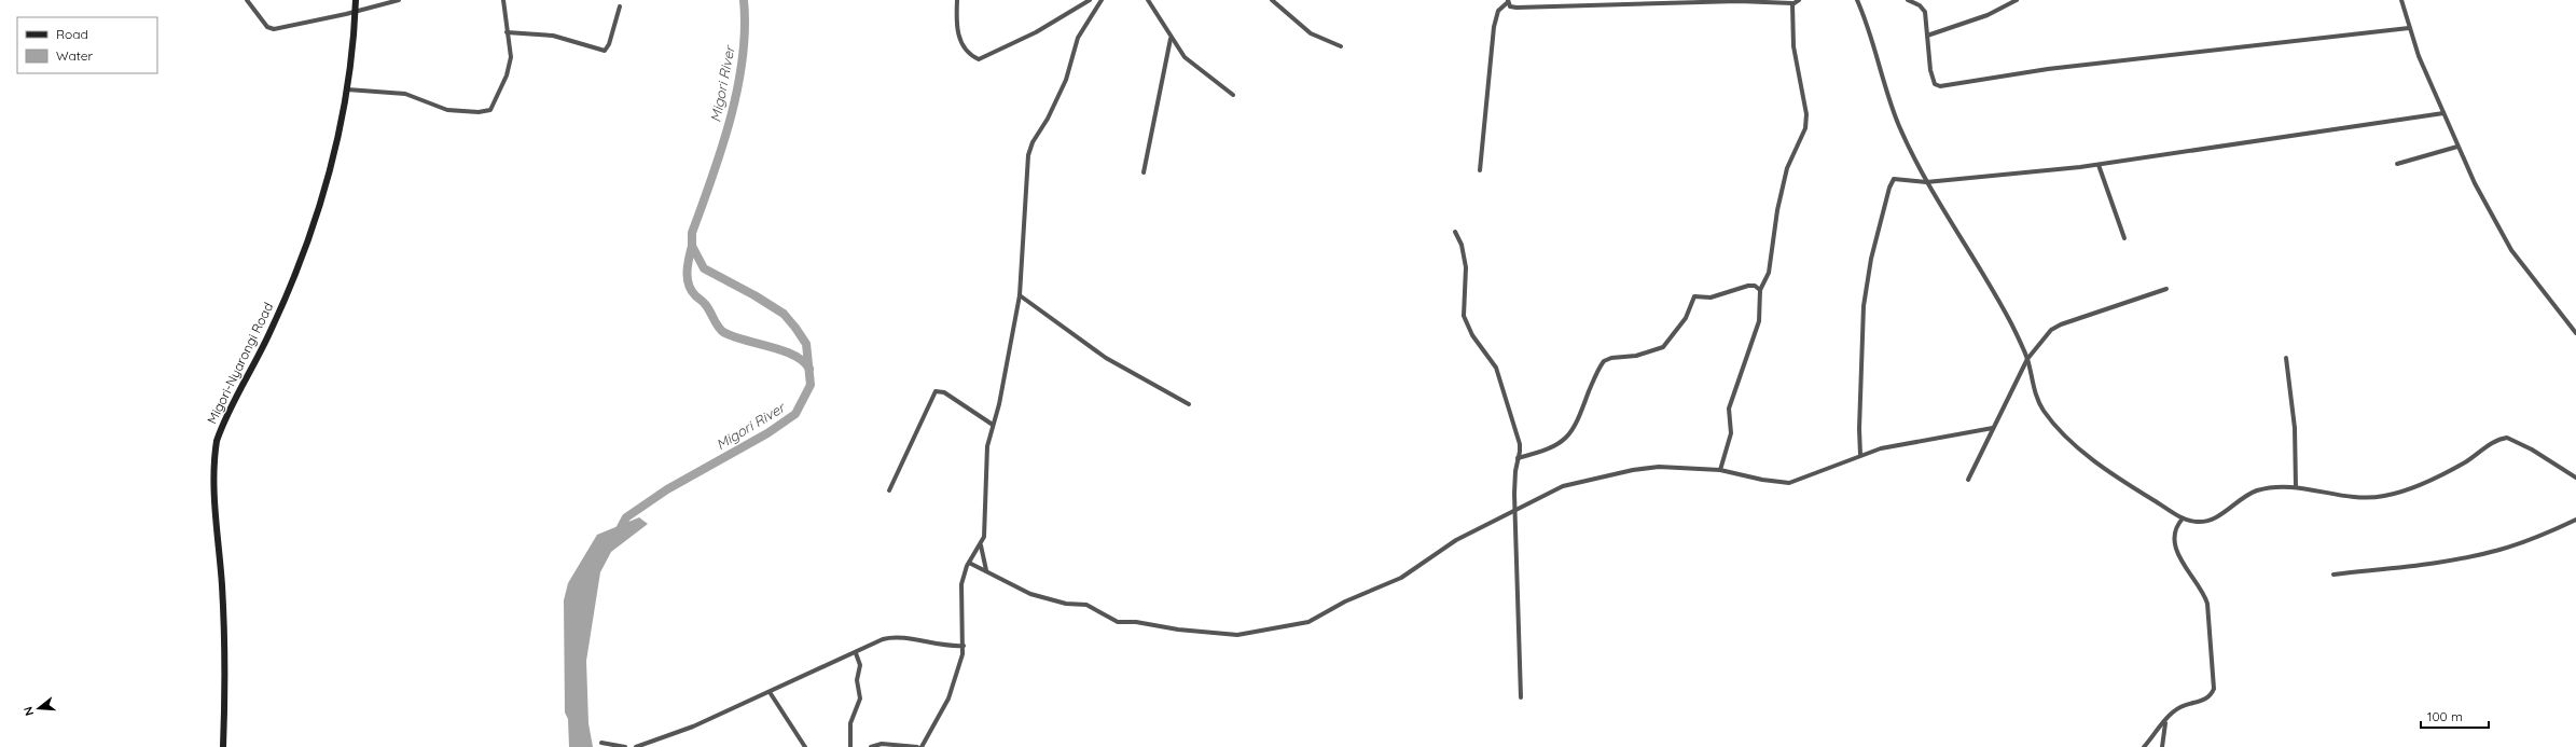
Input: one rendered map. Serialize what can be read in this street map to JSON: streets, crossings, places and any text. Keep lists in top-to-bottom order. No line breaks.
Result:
{"streets":{"street":["Migori-Nyarongi Road"]},"water":["Migori River"],"legend":["Road","Water"],"scale_bar":"100 m","north":"left"}
